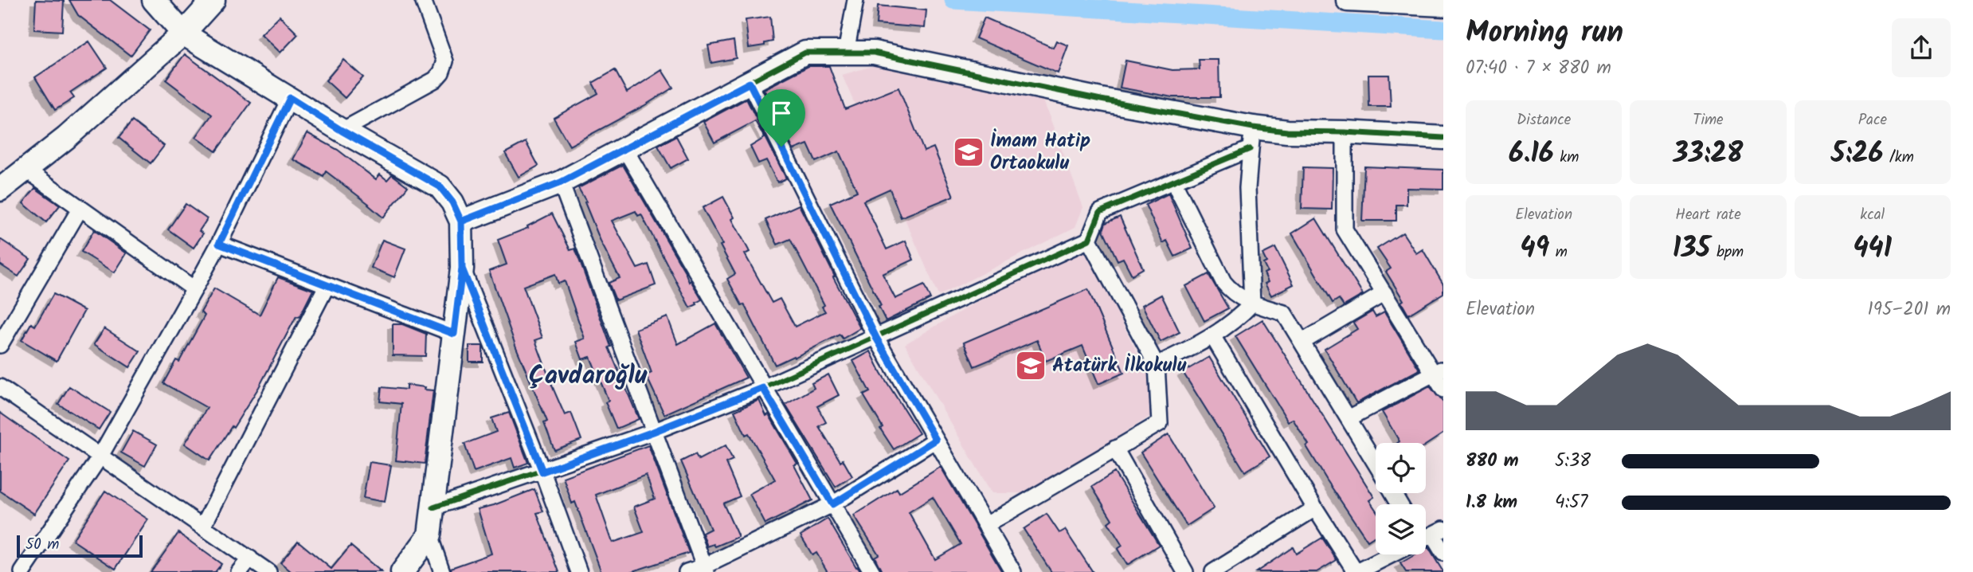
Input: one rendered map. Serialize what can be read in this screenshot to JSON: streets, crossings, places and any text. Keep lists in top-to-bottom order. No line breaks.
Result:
{"districts":["Çavdaroğlu"],"places":{"school or university":["İmam Hatip Ortaokulu","Atatürk İlkokulu"]},"scale_bar":"50 m","page":{"heading":["Morning run","07:40 · 7 × 880 m"],"stats":[["Distance","6.16 km"],["Time","33:28"],["Pace","5:26 /km"],["Elevation","49 m"],["Heart rate","135 bpm"],["kcal","441"]],"chart":["Elevation","195–201 m"],"list":[{"name":"880 m","note":"5:38"},{"name":"1.8 km","note":"4:57"}],"scale":"50 m"}}
